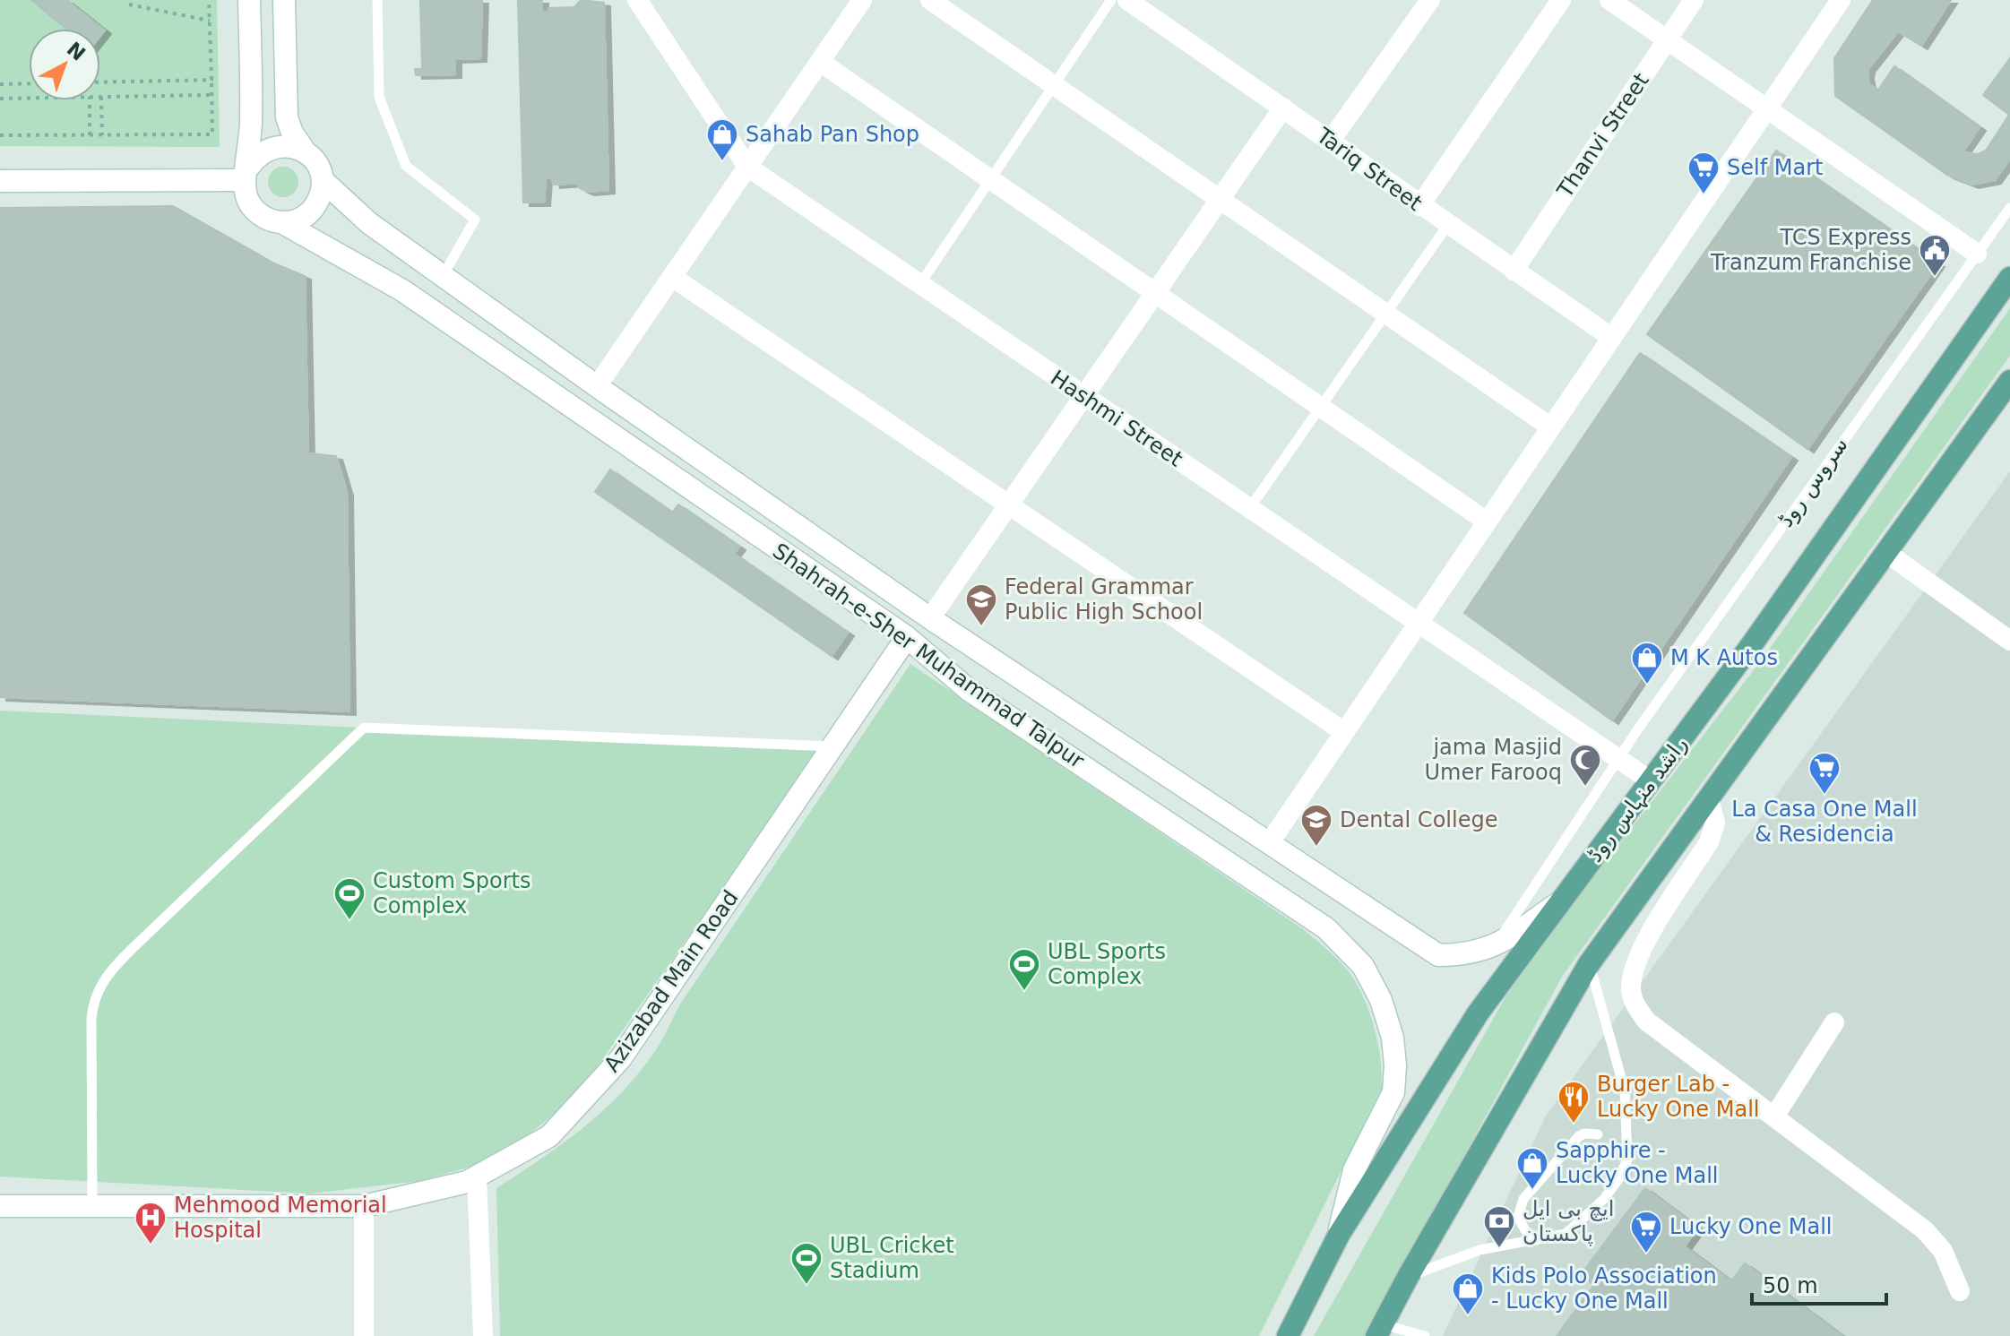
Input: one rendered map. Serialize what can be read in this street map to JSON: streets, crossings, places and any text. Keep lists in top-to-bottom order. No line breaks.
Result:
{"streets":{"main road":["Shahrah-e-Sher Muhammad Talpur","راشد منہاس روڈ","Azizabad Main Road"],"street":["Thanvi Street","Tariq Street","Hashmi Street"],"lane":["سروس روڈ"]},"crossings":[["Thanvi Street","Tariq Street"],["Hashmi Street","سروس روڈ"],["Hashmi Street","راشد منہاس روڈ"],["سروس روڈ","Shahrah-e-Sher Muhammad Talpur"],["Shahrah-e-Sher Muhammad Talpur","راشد منہاس روڈ"],["Shahrah-e-Sher Muhammad Talpur","Azizabad Main Road"]],"places":{"shop":["Sahab Pan Shop","M K Autos","Sapphire - Lucky One Mall","Kids Polo Association - Lucky One Mall"],"supermarket":["Self Mart","La Casa One Mall & Residencia","Lucky One Mall"],"public building":["TCS Express Tranzum Franchise"],"school or university":["Federal Grammar Public High School","Dental College"],"mosque":["jama Masjid Umer Farooq"],"sports":["Custom Sports Complex","UBL Sports Complex","UBL Cricket Stadium"],"restaurant":["Burger Lab - Lucky One Mall"],"hospital":["Mehmood Memorial Hospital"],"bank":["ایچ بی ایل پاکستان"]},"scale_bar":"50 m","north":"top right"}
